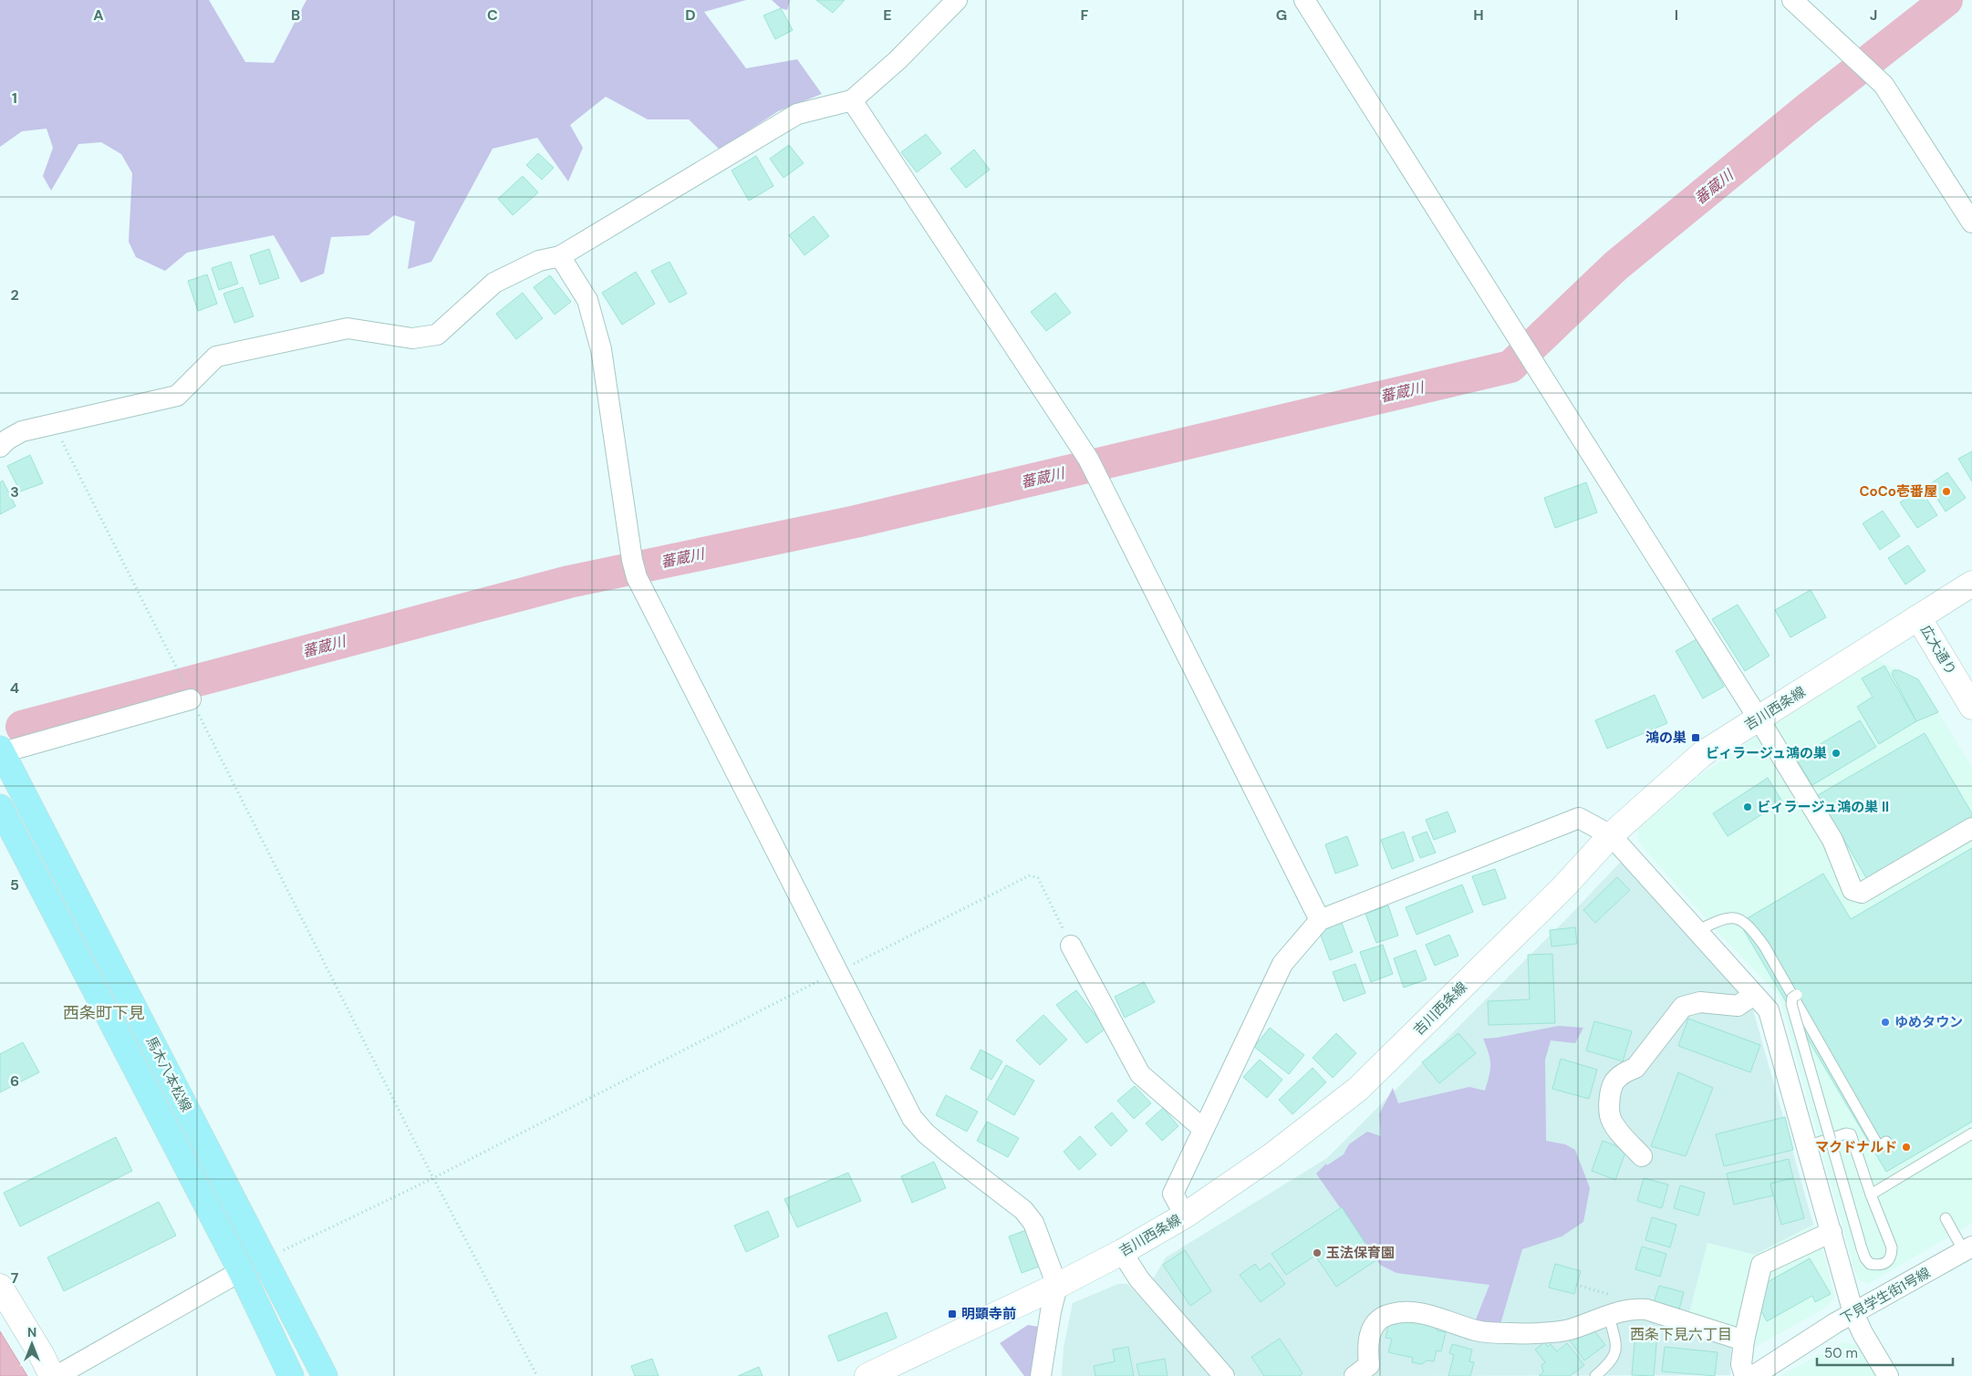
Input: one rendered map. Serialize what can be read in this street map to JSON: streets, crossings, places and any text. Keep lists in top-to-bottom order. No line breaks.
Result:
{"streets":{"main road":["広大通り","吉川西条線","馬木八本松線"],"street":["下見学生街1号線"]},"crossings":[["広大通り","吉川西条線"]],"districts":["西条町下見","西条下見六丁目"],"water":["蕃蔵川"],"places":{"other":["CoCo壱番屋","ビィラージュ鴻の巣","ビィラージュ鴻の巣 II","ゆめタウン","マクドナルド","玉法保育園"],"transit":["鴻の巣","明顕寺前"]},"scale_bar":"50 m","north":"top","grid":{"columns":["A","B","C","D","E","F","G","H","I","J"],"rows":["1","2","3","4","5","6","7"]}}
